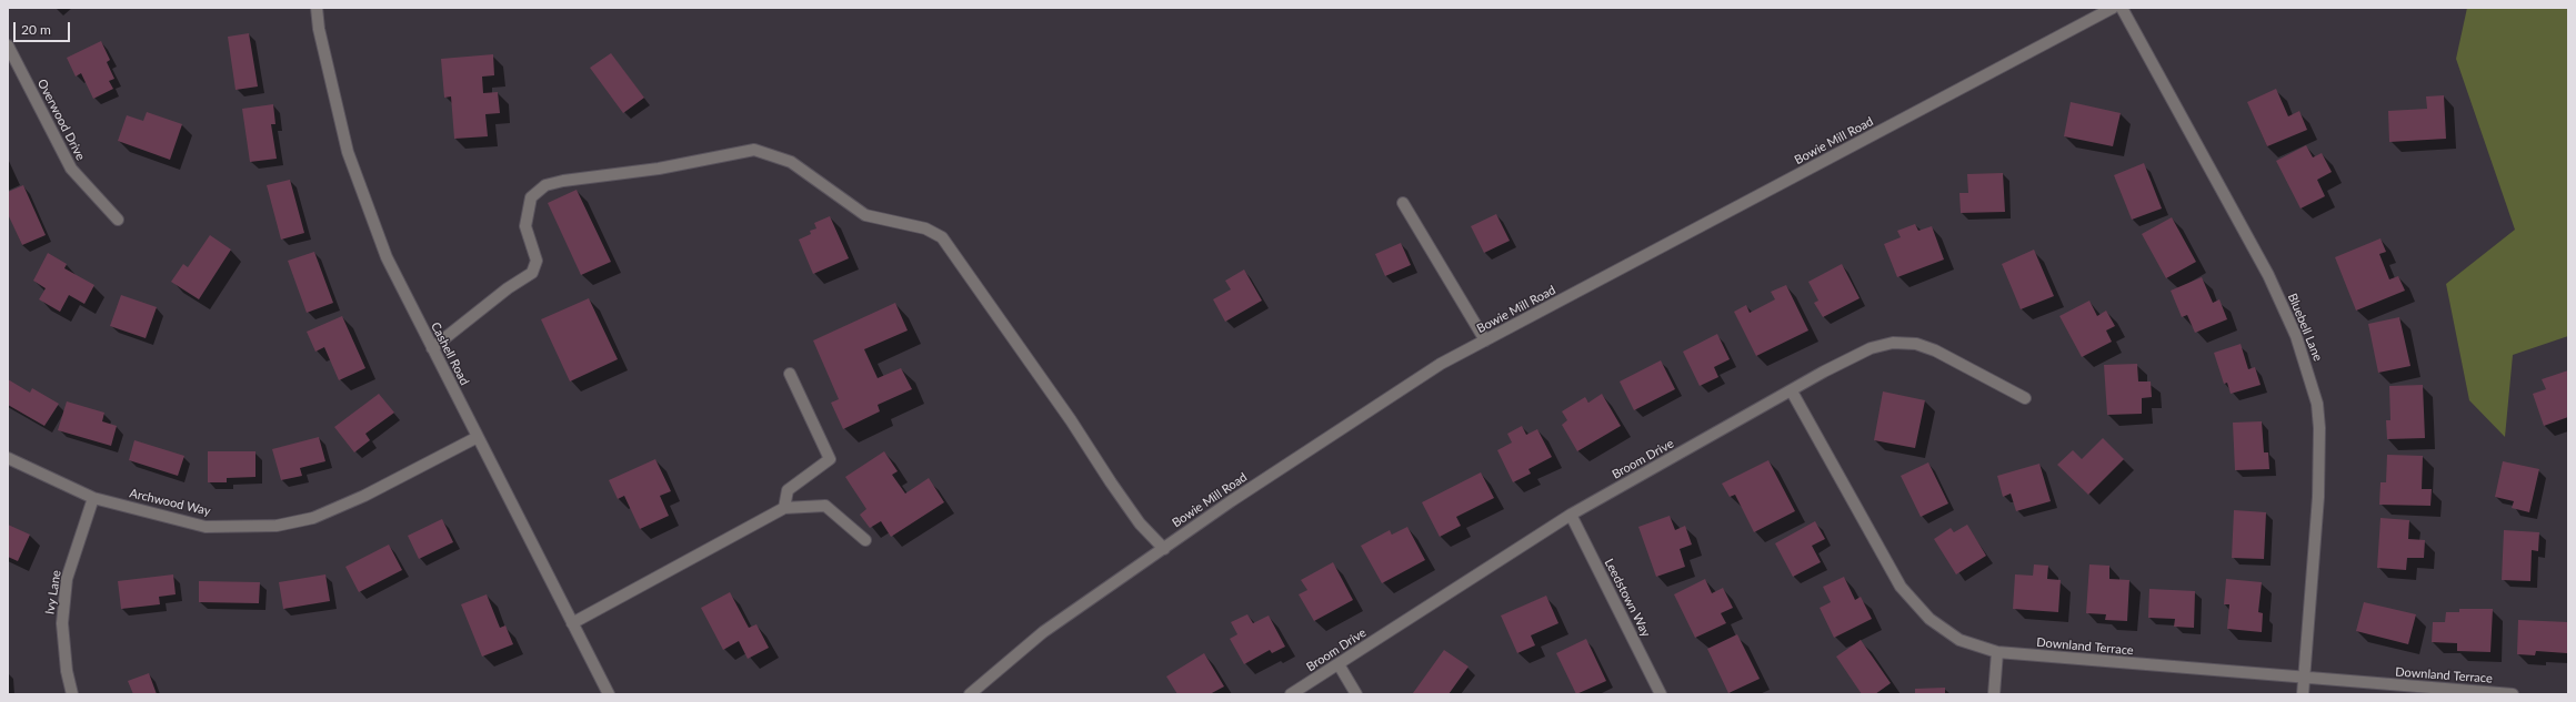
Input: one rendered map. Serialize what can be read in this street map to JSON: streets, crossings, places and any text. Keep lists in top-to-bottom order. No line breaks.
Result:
{"streets":{"street":["Overwood Drive","Bowie Mill Road","Bluebell Lane","Cashell Road","Broom Drive","Archwood Way","Ivy Lane","Leedstown Way","Downland Terrace"]},"crossings":[["Bluebell Lane","Downland Terrace"],["Cashell Road","Archwood Way"],["Broom Drive","Leedstown Way"],["Broom Drive","Downland Terrace"],["Archwood Way","Ivy Lane"]],"scale_bar":"20 m"}
